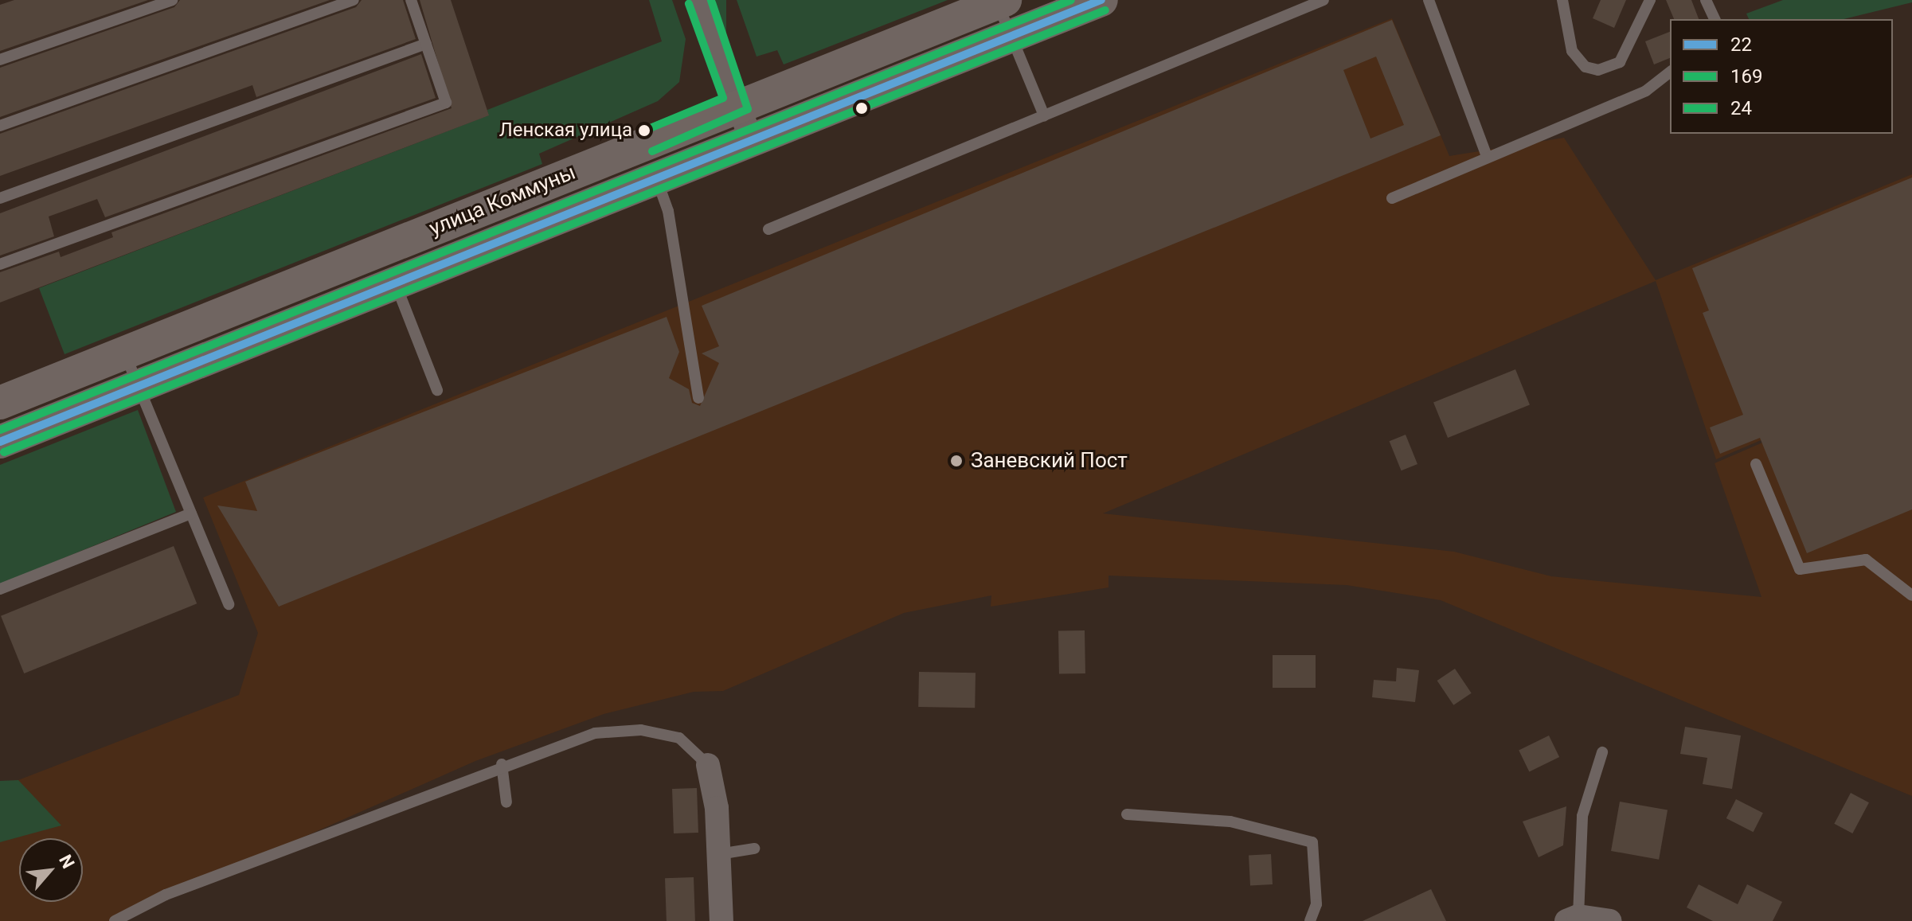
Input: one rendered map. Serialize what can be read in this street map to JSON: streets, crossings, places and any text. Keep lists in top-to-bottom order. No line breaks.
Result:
{"streets":{"street":["улица Коммуны"]},"places":["Ленская улица","Заневский Пост"],"lines":["transit line 22","transit line 169","transit line 24"],"legend":["22","169","24"],"north":"top right"}
